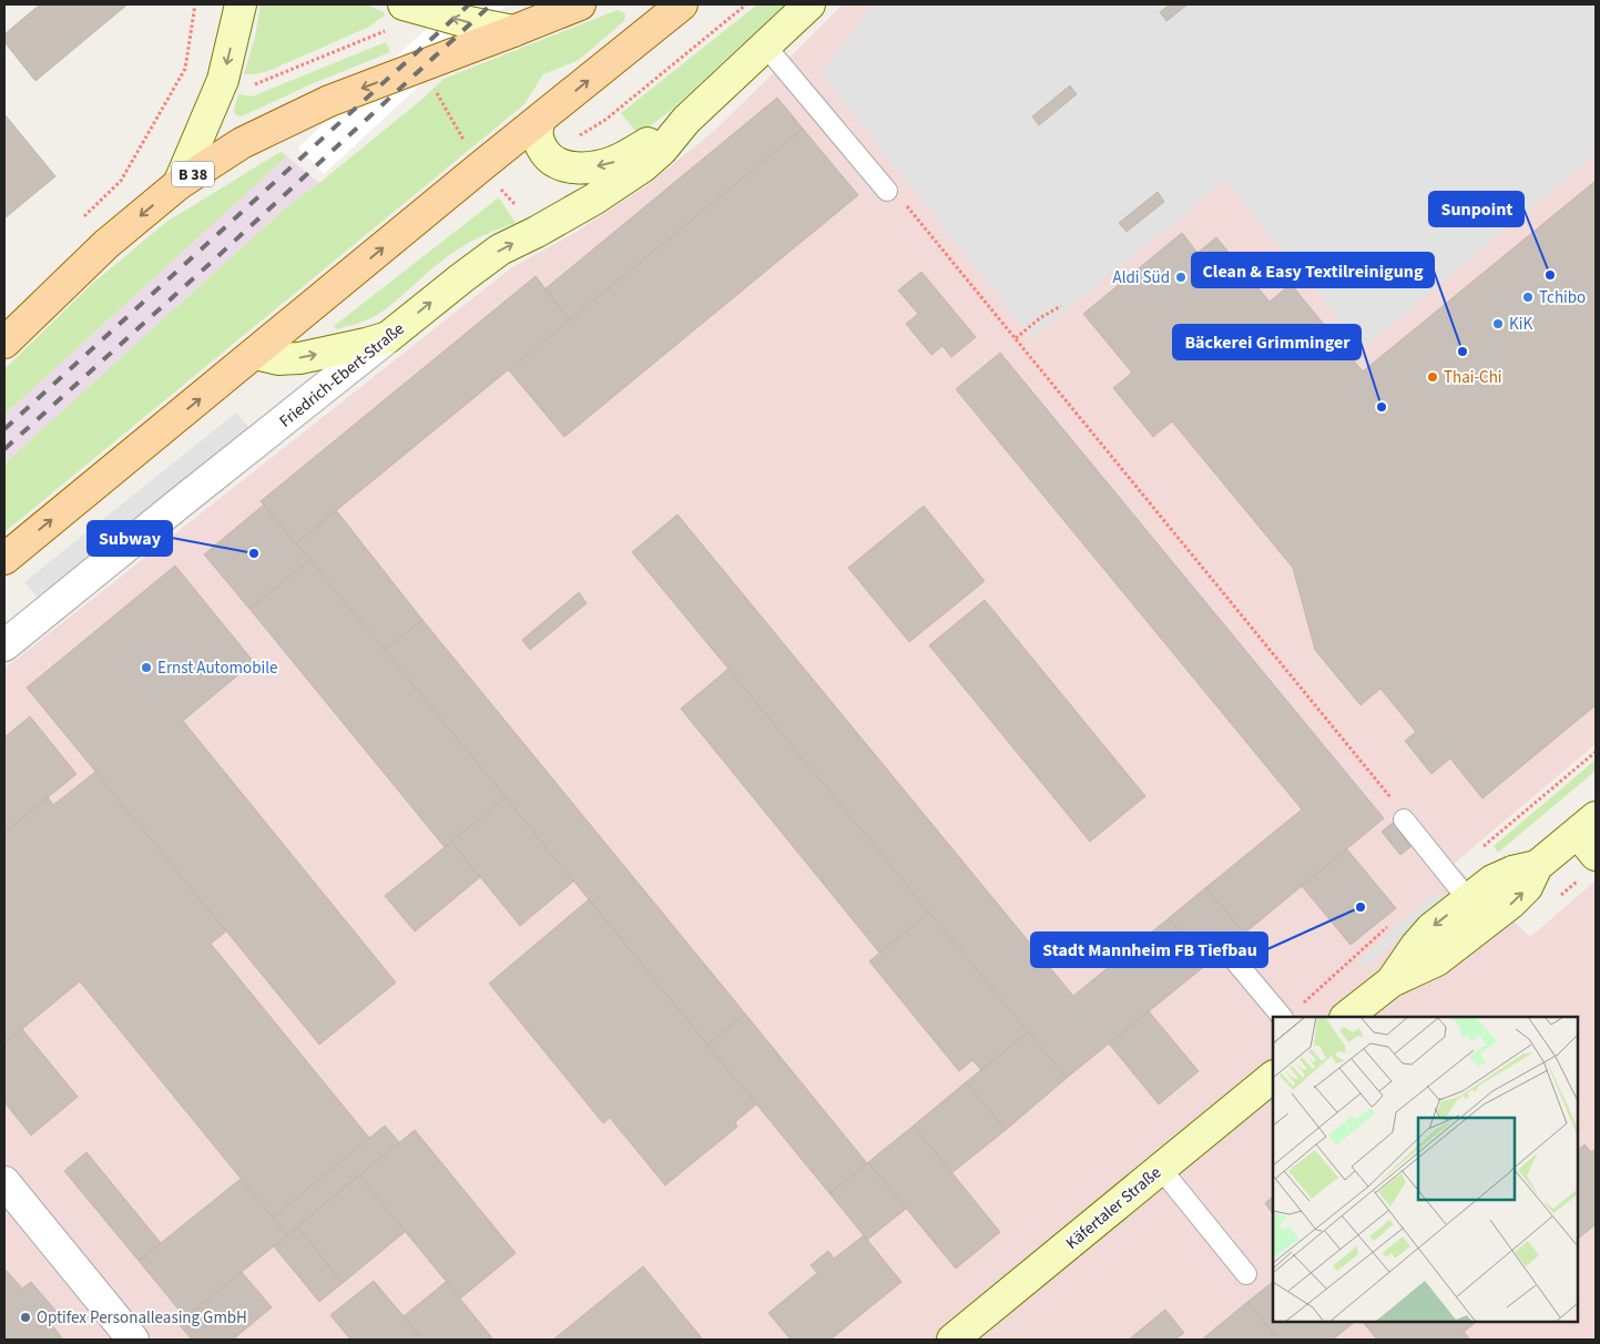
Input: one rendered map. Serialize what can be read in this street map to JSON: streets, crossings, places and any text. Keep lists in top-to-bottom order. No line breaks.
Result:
{"streets":{"main road":["B 38"],"street":["Friedrich-Ebert-Straße","Käfertaler Straße"]},"places":["Sunpoint","Aldi Süd","Tchibo","KiK","Clean & Easy Textilreinigung","Thai-Chi","Bäckerei Grimminger","Subway","Ernst Automobile","Stadt Mannheim FB Tiefbau","Optifex Personalleasing GmbH"]}
